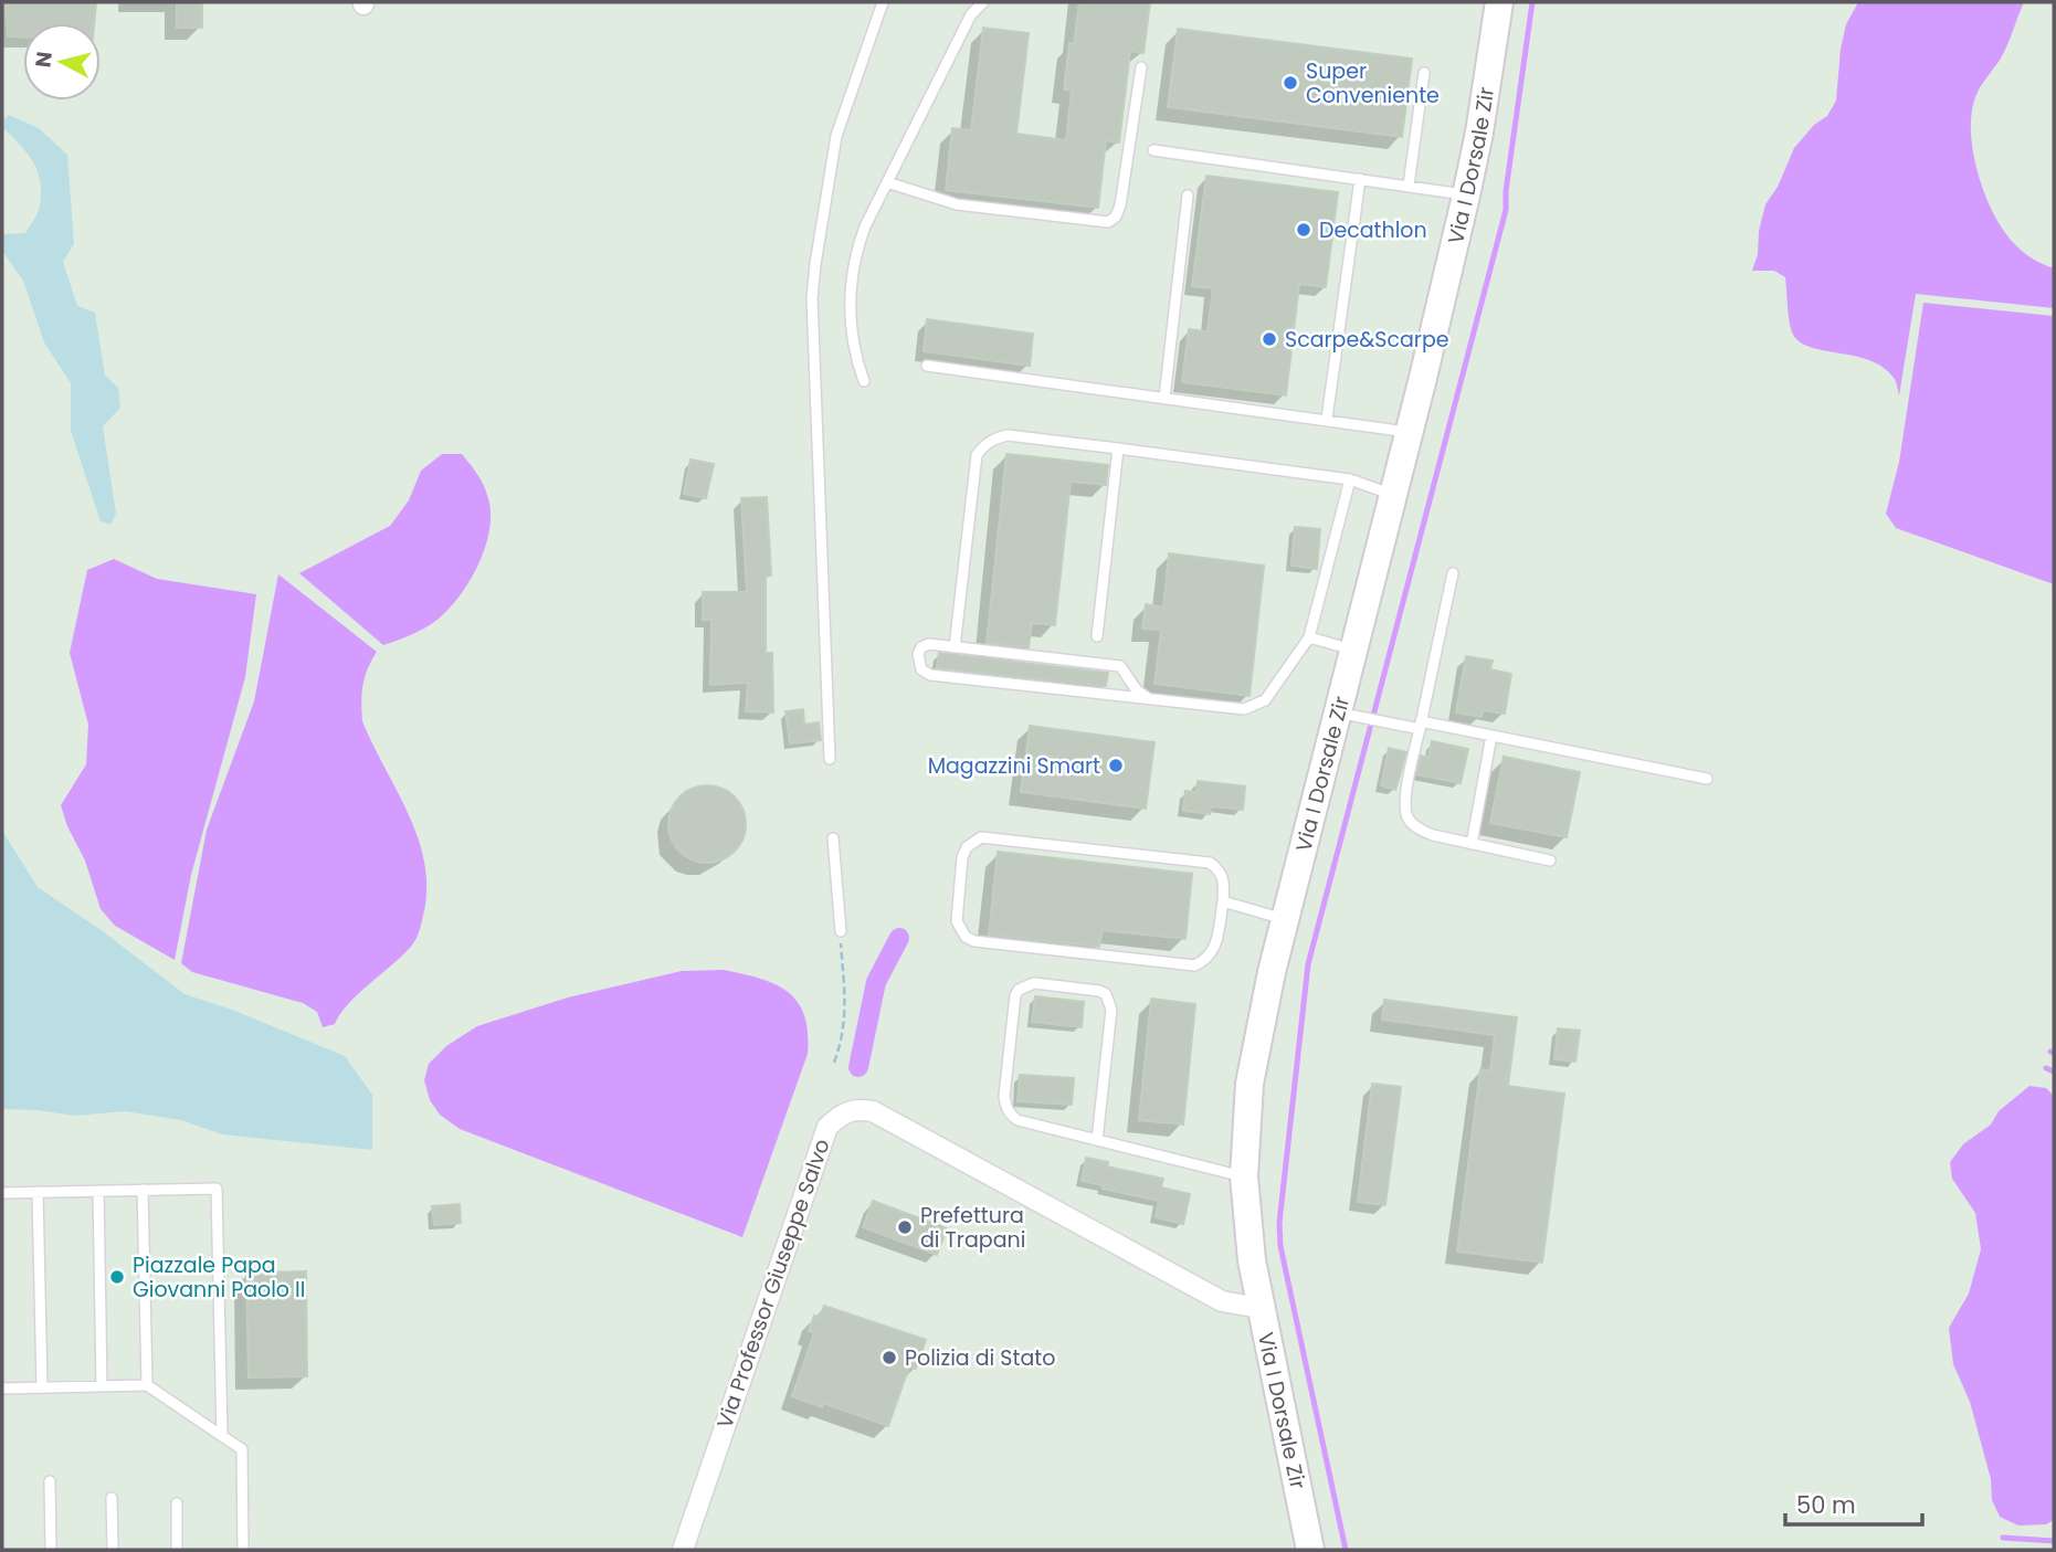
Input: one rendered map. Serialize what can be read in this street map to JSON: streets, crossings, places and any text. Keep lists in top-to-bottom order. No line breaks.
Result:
{"streets":{"main road":["Via I Dorsale Zir"],"street":["Via Professor Giuseppe Salvo"]},"crossings":[["Via I Dorsale Zir","Via Professor Giuseppe Salvo"]],"places":["Super Conveniente","Decathlon","Scarpe&Scarpe","Magazzini Smart","Prefettura di Trapani","Piazzale Papa Giovanni Paolo II","Polizia di Stato"],"scale_bar":"50 m","north":"left"}
